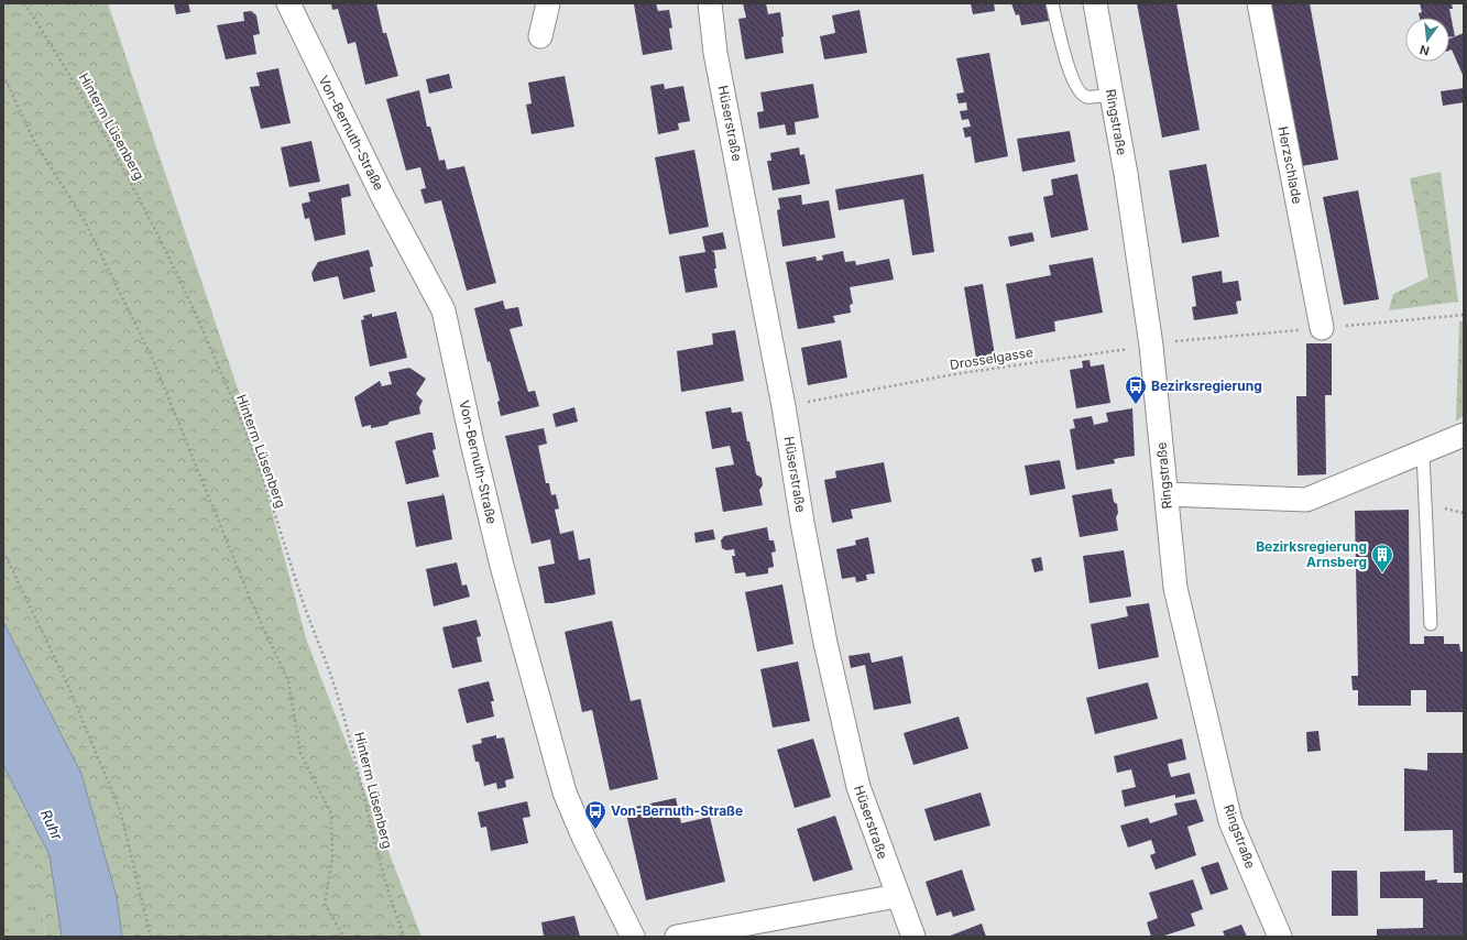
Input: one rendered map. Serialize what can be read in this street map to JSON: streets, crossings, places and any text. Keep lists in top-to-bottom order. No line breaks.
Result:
{"streets":{"street":["Ringstraße","Hüserstraße","Von-Bernuth-Straße","Herzschlade"],"path":["Hinterm Lüsenberg","Drosselgasse"]},"crossings":[["Ringstraße","Drosselgasse"],["Hüserstraße","Drosselgasse"]],"water":["Ruhr"],"places":{"bus stop":["Bezirksregierung","Von-Bernuth-Straße"],"building":["Bezirksregierung Arnsberg"]},"north":"bottom"}
